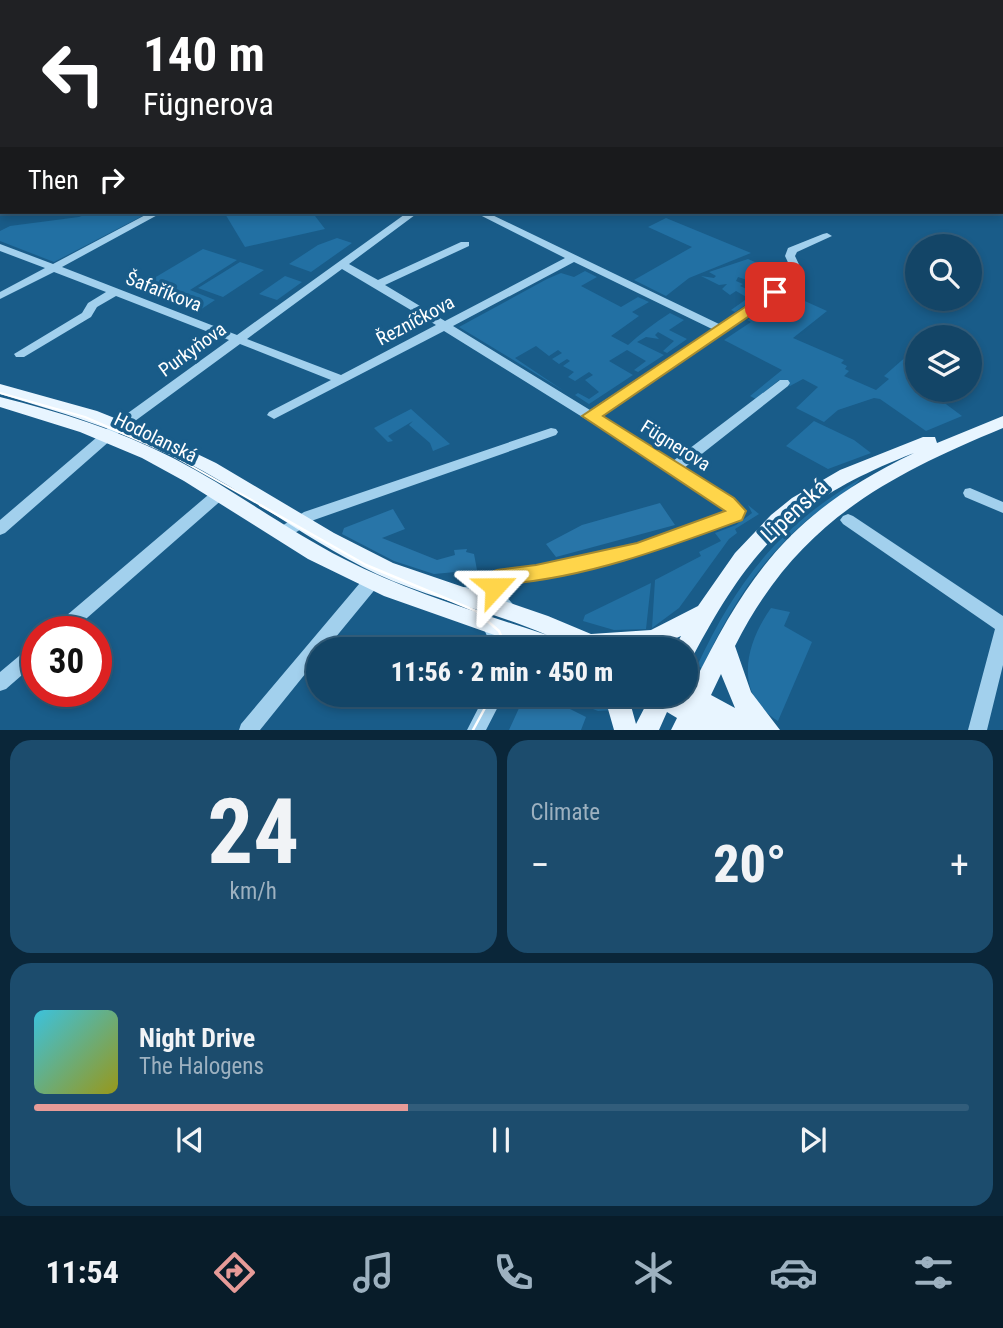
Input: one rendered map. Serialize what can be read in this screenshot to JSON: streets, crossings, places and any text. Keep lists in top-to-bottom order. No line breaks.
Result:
{"streets":{"main road":["Hodolanská","Lipenská"],"street":["Šafaříkova","Řezníčkova","Purkyňova","Fügnerova"]},"crossings":[["Šafaříkova","Řezníčkova"],["Šafaříkova","Purkyňova"],["Řezníčkova","Fügnerova"],["Purkyňova","Hodolanská"],["Purkyňova","Fügnerova"]],"page":{"turn":["140 m","Fügnerova"],"then":"Then","limit":"30","trip":"11:56 · 2 min · 450 m","tile":[["24","km/h"],"Climate"],"heat":["−","20°","+"],"song":["Night Drive","The Halogens"],"tabs":"11:54"}}
